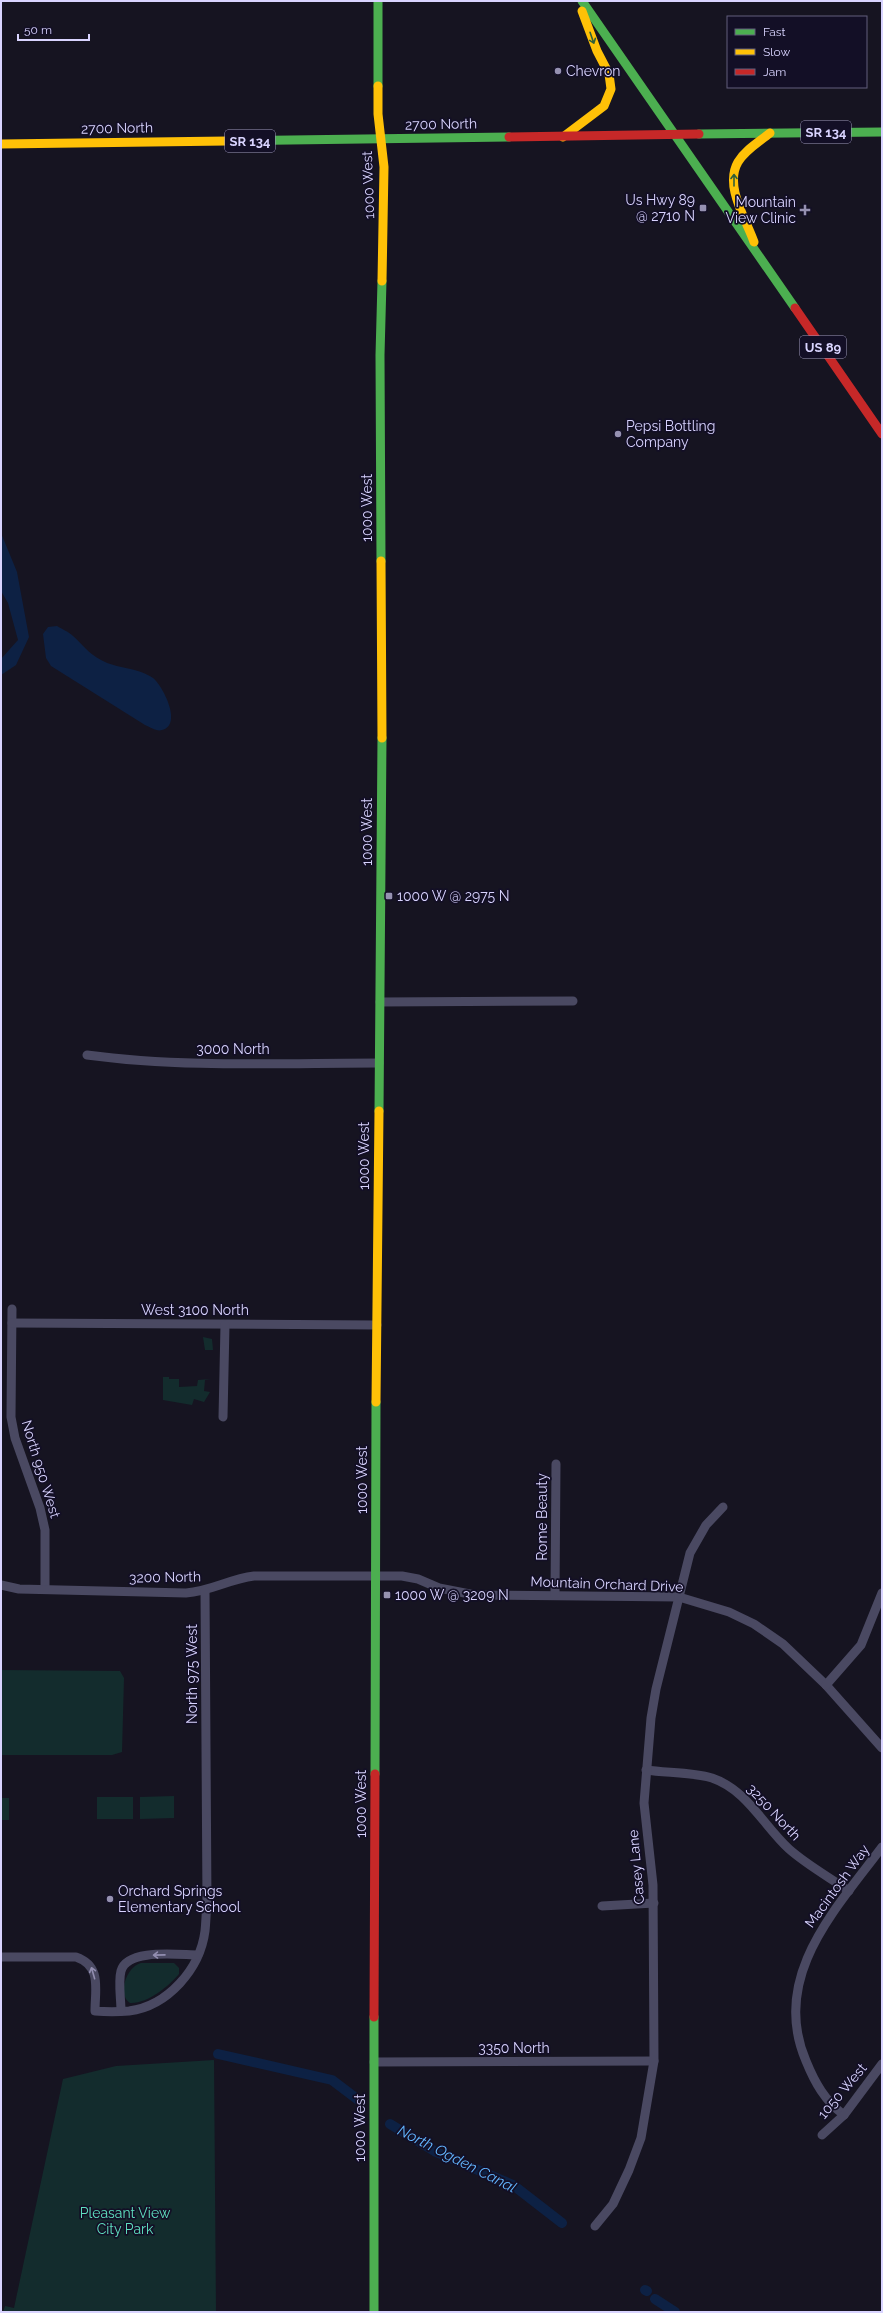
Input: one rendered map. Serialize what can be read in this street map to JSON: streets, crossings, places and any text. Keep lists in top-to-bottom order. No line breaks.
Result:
{"streets":{"street":["2700 North","SR 134","1000 West","US 89","3000 North","West 3100 North","North 950 West","Rome Beauty","3200 North","Mountain Orchard Drive","North 975 West","3250 North","Casey Lane","Macintosh Way","3350 North","1050 West"]},"crossings":[["2700 North","1000 West"],["2700 North","US 89"],["1000 West","3000 North"],["1000 West","West 3100 North"],["1000 West","3200 North"],["1000 West","Mountain Orchard Drive"],["1000 West","3350 North"],["West 3100 North","North 950 West"],["North 950 West","3200 North"],["Rome Beauty","Mountain Orchard Drive"],["3200 North","Mountain Orchard Drive"],["3200 North","North 975 West"],["Mountain Orchard Drive","Casey Lane"],["3250 North","Casey Lane"],["3250 North","Macintosh Way"],["Casey Lane","3350 North"],["Macintosh Way","1050 West"]],"water":["North Ogden Canal"],"parks":["Pleasant View City Park"],"places":{"other":["Chevron","Pepsi Bottling Company","Orchard Springs Elementary School"],"transit":["Us Hwy 89 @ 2710 N","1000 W @ 2975 N","1000 W @ 3209 N"],"health":["Mountain View Clinic"]},"legend":["Fast","Slow","Jam"],"scale_bar":"50 m"}
